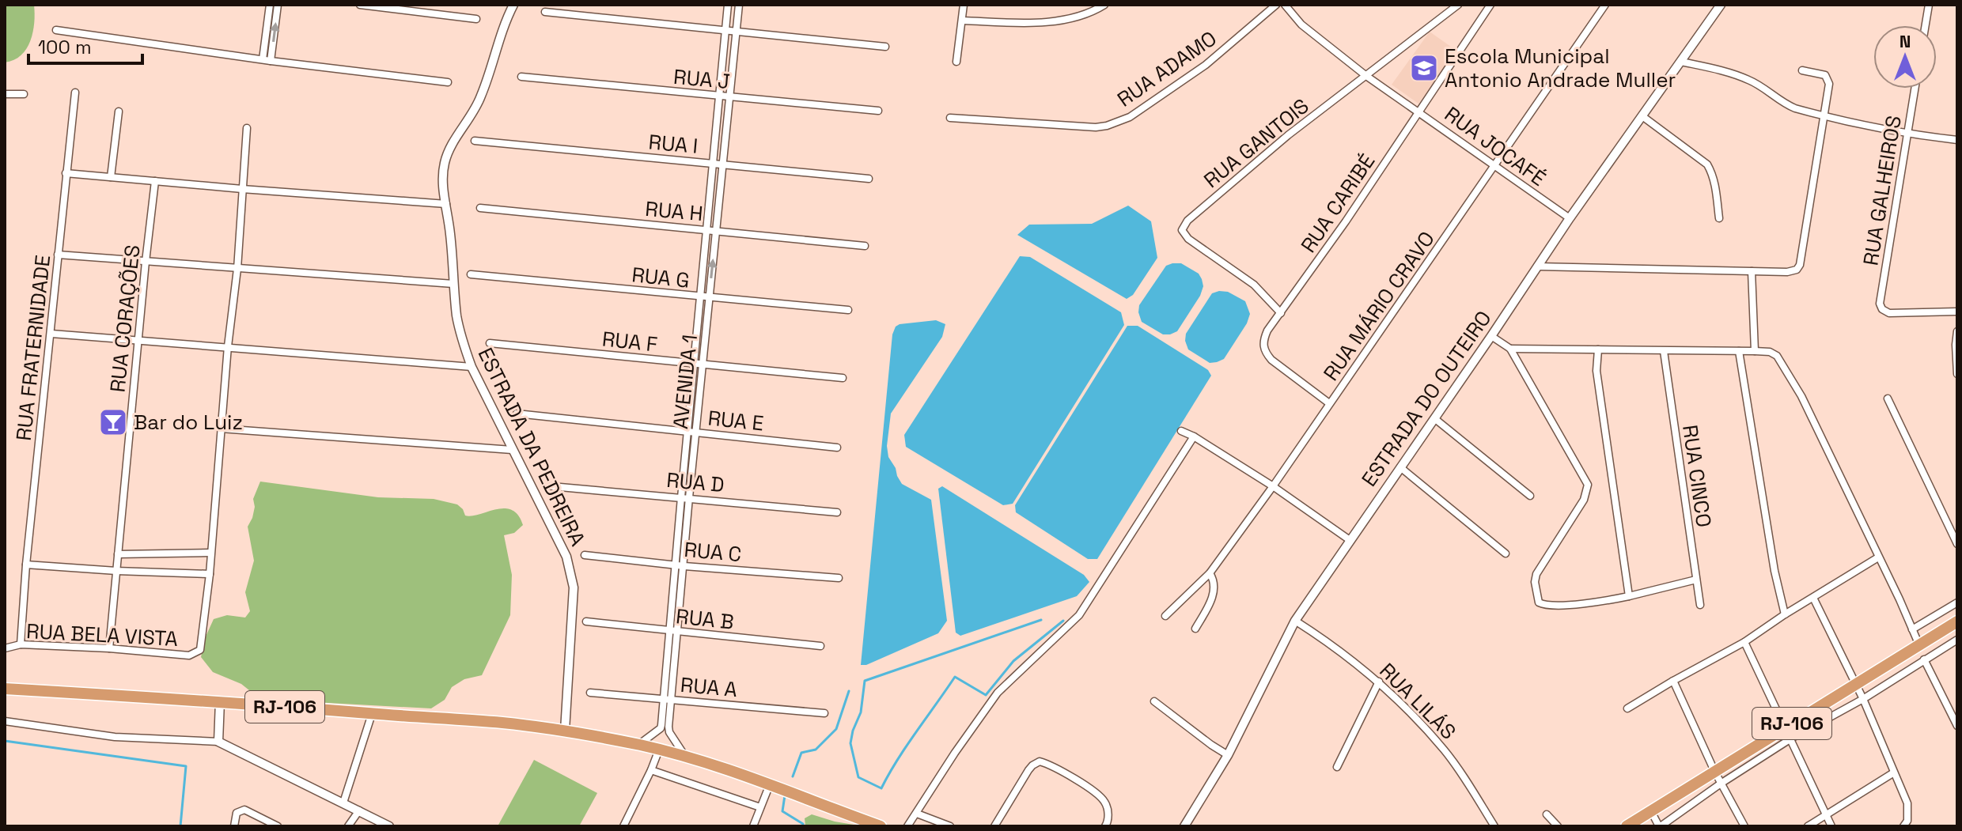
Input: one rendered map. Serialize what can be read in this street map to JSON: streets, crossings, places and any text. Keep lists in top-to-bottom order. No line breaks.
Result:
{"streets":{"highway":["RJ-106"],"street":["RUA ADAMO","RUA J","RUA GANTOIS","RUA I","RUA JOCAFÉ","RUA GALHEIROS","RUA CARIBÉ","RUA H","RUA G","RUA MÁRIO CRAVO","RUA CORAÇÕES","RUA F","RUA FRATERNIDADE","AVENIDA 1","ESTRADA DO OUTEIRO","RUA E","ESTRADA DA PEDREIRA","RUA CINCO","RUA D","RUA C","RUA B","RUA BELA VISTA","RUA A","RUA LILÁS"]},"crossings":[["RUA J","AVENIDA 1"],["RUA GANTOIS","RUA JOCAFÉ"],["RUA GANTOIS","RUA CARIBÉ"],["RUA I","AVENIDA 1"],["RUA JOCAFÉ","RUA CARIBÉ"],["RUA JOCAFÉ","RUA MÁRIO CRAVO"],["RUA JOCAFÉ","ESTRADA DO OUTEIRO"],["RUA CARIBÉ","RUA MÁRIO CRAVO"],["RUA H","AVENIDA 1"],["RUA G","AVENIDA 1"],["RUA CORAÇÕES","RUA BELA VISTA"],["RUA F","AVENIDA 1"],["RUA FRATERNIDADE","RUA BELA VISTA"],["AVENIDA 1","RUA E"],["AVENIDA 1","RUA D"],["AVENIDA 1","RUA C"],["AVENIDA 1","RUA B"],["AVENIDA 1","RUA A"],["AVENIDA 1","RJ-106"],["ESTRADA DO OUTEIRO","RUA LILÁS"],["ESTRADA DA PEDREIRA","RJ-106"]],"places":{"school or university":["Escola Municipal Antonio Andrade Muller"],"bar":["Bar do Luiz"]},"scale_bar":"100 m","north":"top"}
